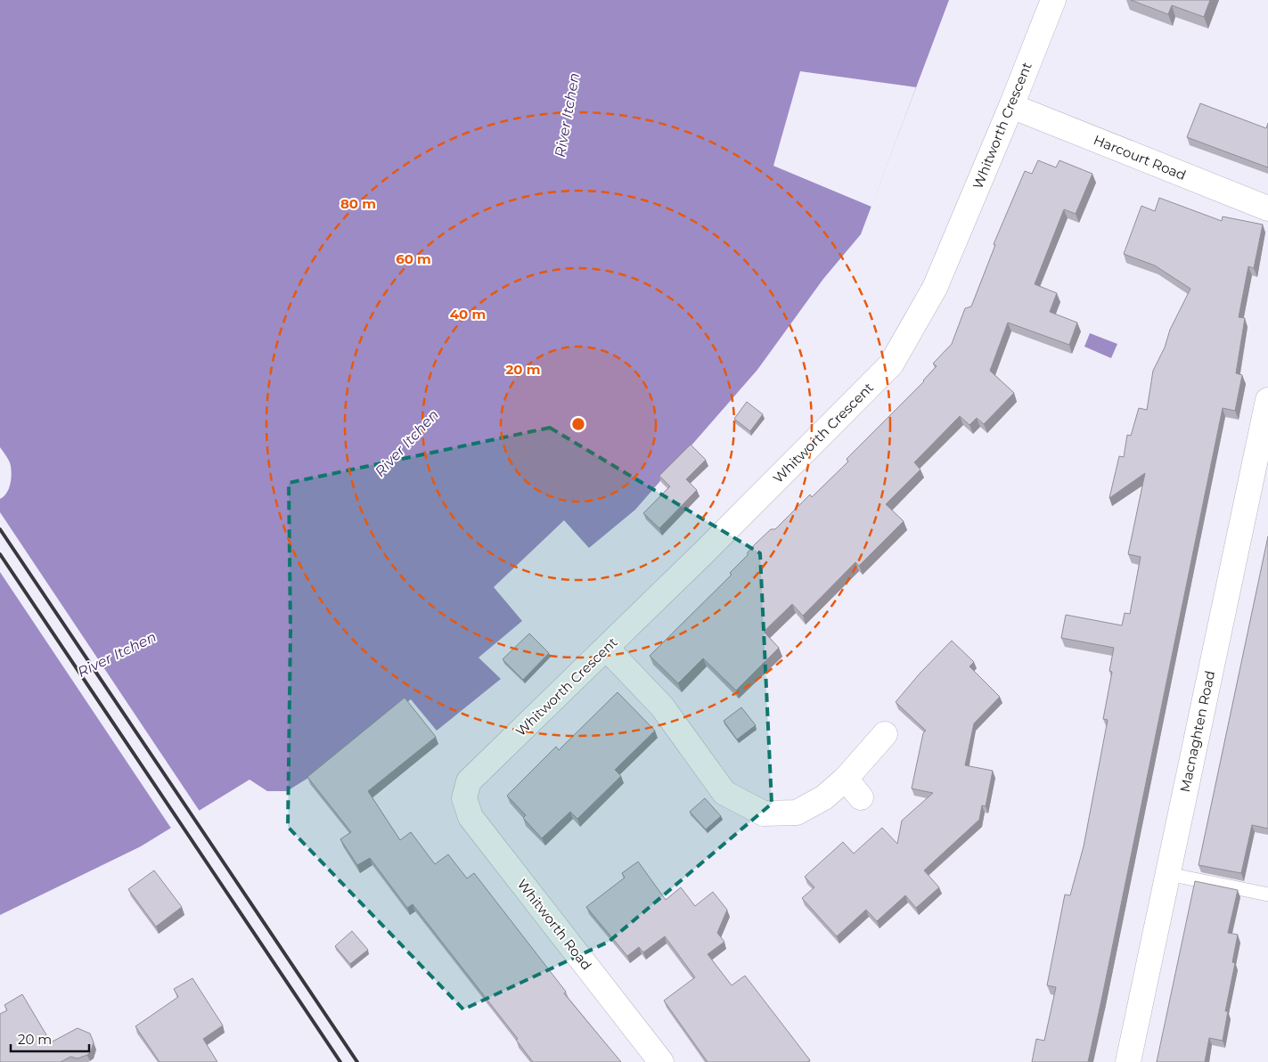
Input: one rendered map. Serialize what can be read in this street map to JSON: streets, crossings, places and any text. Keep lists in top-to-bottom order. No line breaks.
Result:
{"streets":{"street":["Whitworth Crescent","Harcourt Road","Macnaghten Road","Whitworth Road"]},"crossings":[["Whitworth Crescent","Harcourt Road"],["Whitworth Crescent","Whitworth Road"]],"water":["River Itchen"],"scale_bar":"20 m","rings":["80 m","60 m","40 m","20 m"]}
